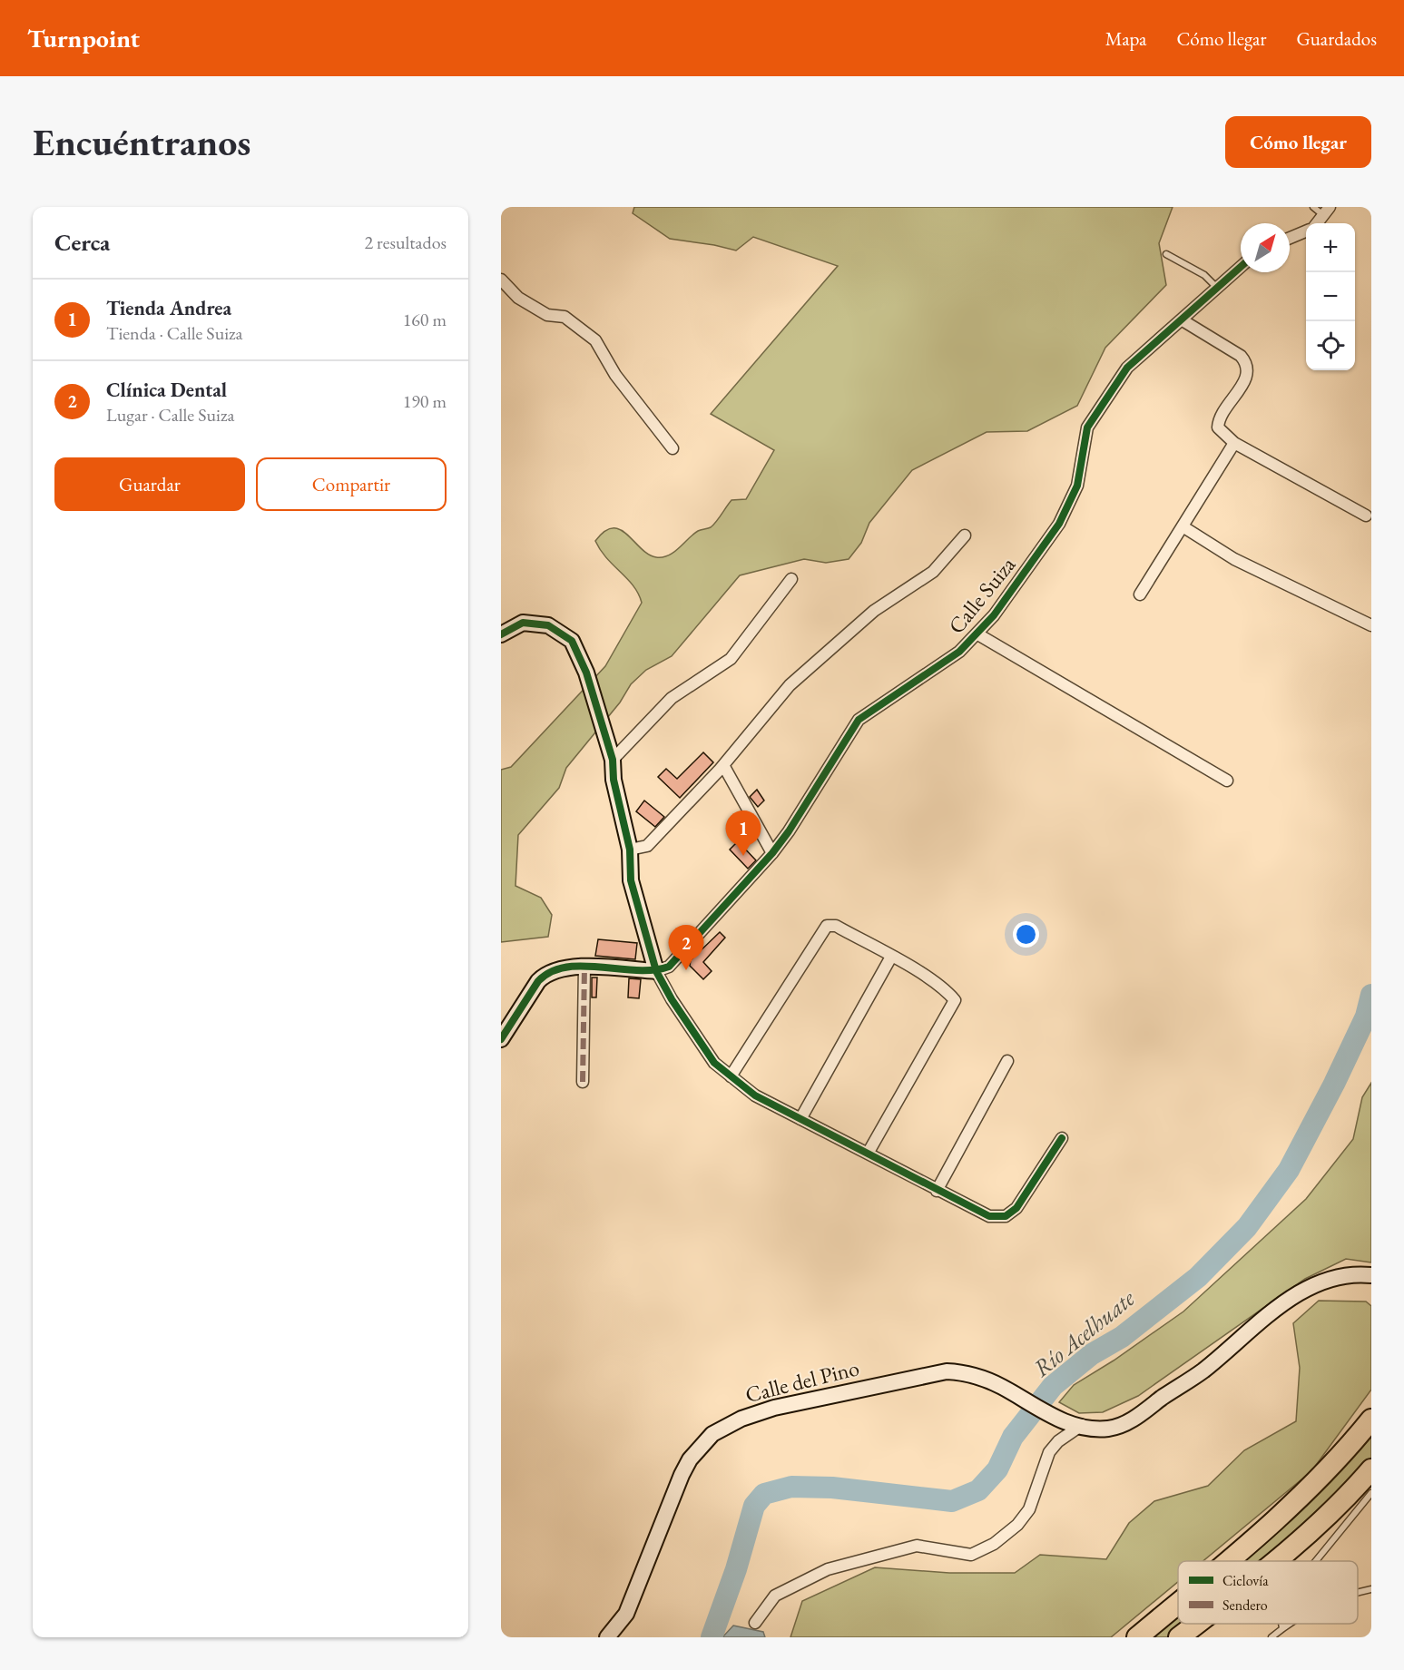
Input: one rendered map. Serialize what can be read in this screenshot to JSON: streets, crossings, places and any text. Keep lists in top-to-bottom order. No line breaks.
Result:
{"streets":{"main road":["Calle del Pino"],"street":["Calle Suiza"]},"water":["Río Acelhuate"],"legend":["Ciclovía","Sendero"],"north":"top right","page":{"header":"Turnpoint","nav":["Mapa","Cómo llegar","Guardados"],"buttons":["Cómo llegar",["Guardar","Compartir"]],"title":"Encuéntranos","heading":["Cerca","2 resultados"],"map_buttons":["+","−"],"list":[{"mark":"1","name":"Tienda Andrea","note":"Tienda · Calle Suiza","value":"160 m"},{"mark":"2","name":"Clínica Dental","note":"Lugar · Calle Suiza","value":"190 m"}],"pins":["1","2"]}}
